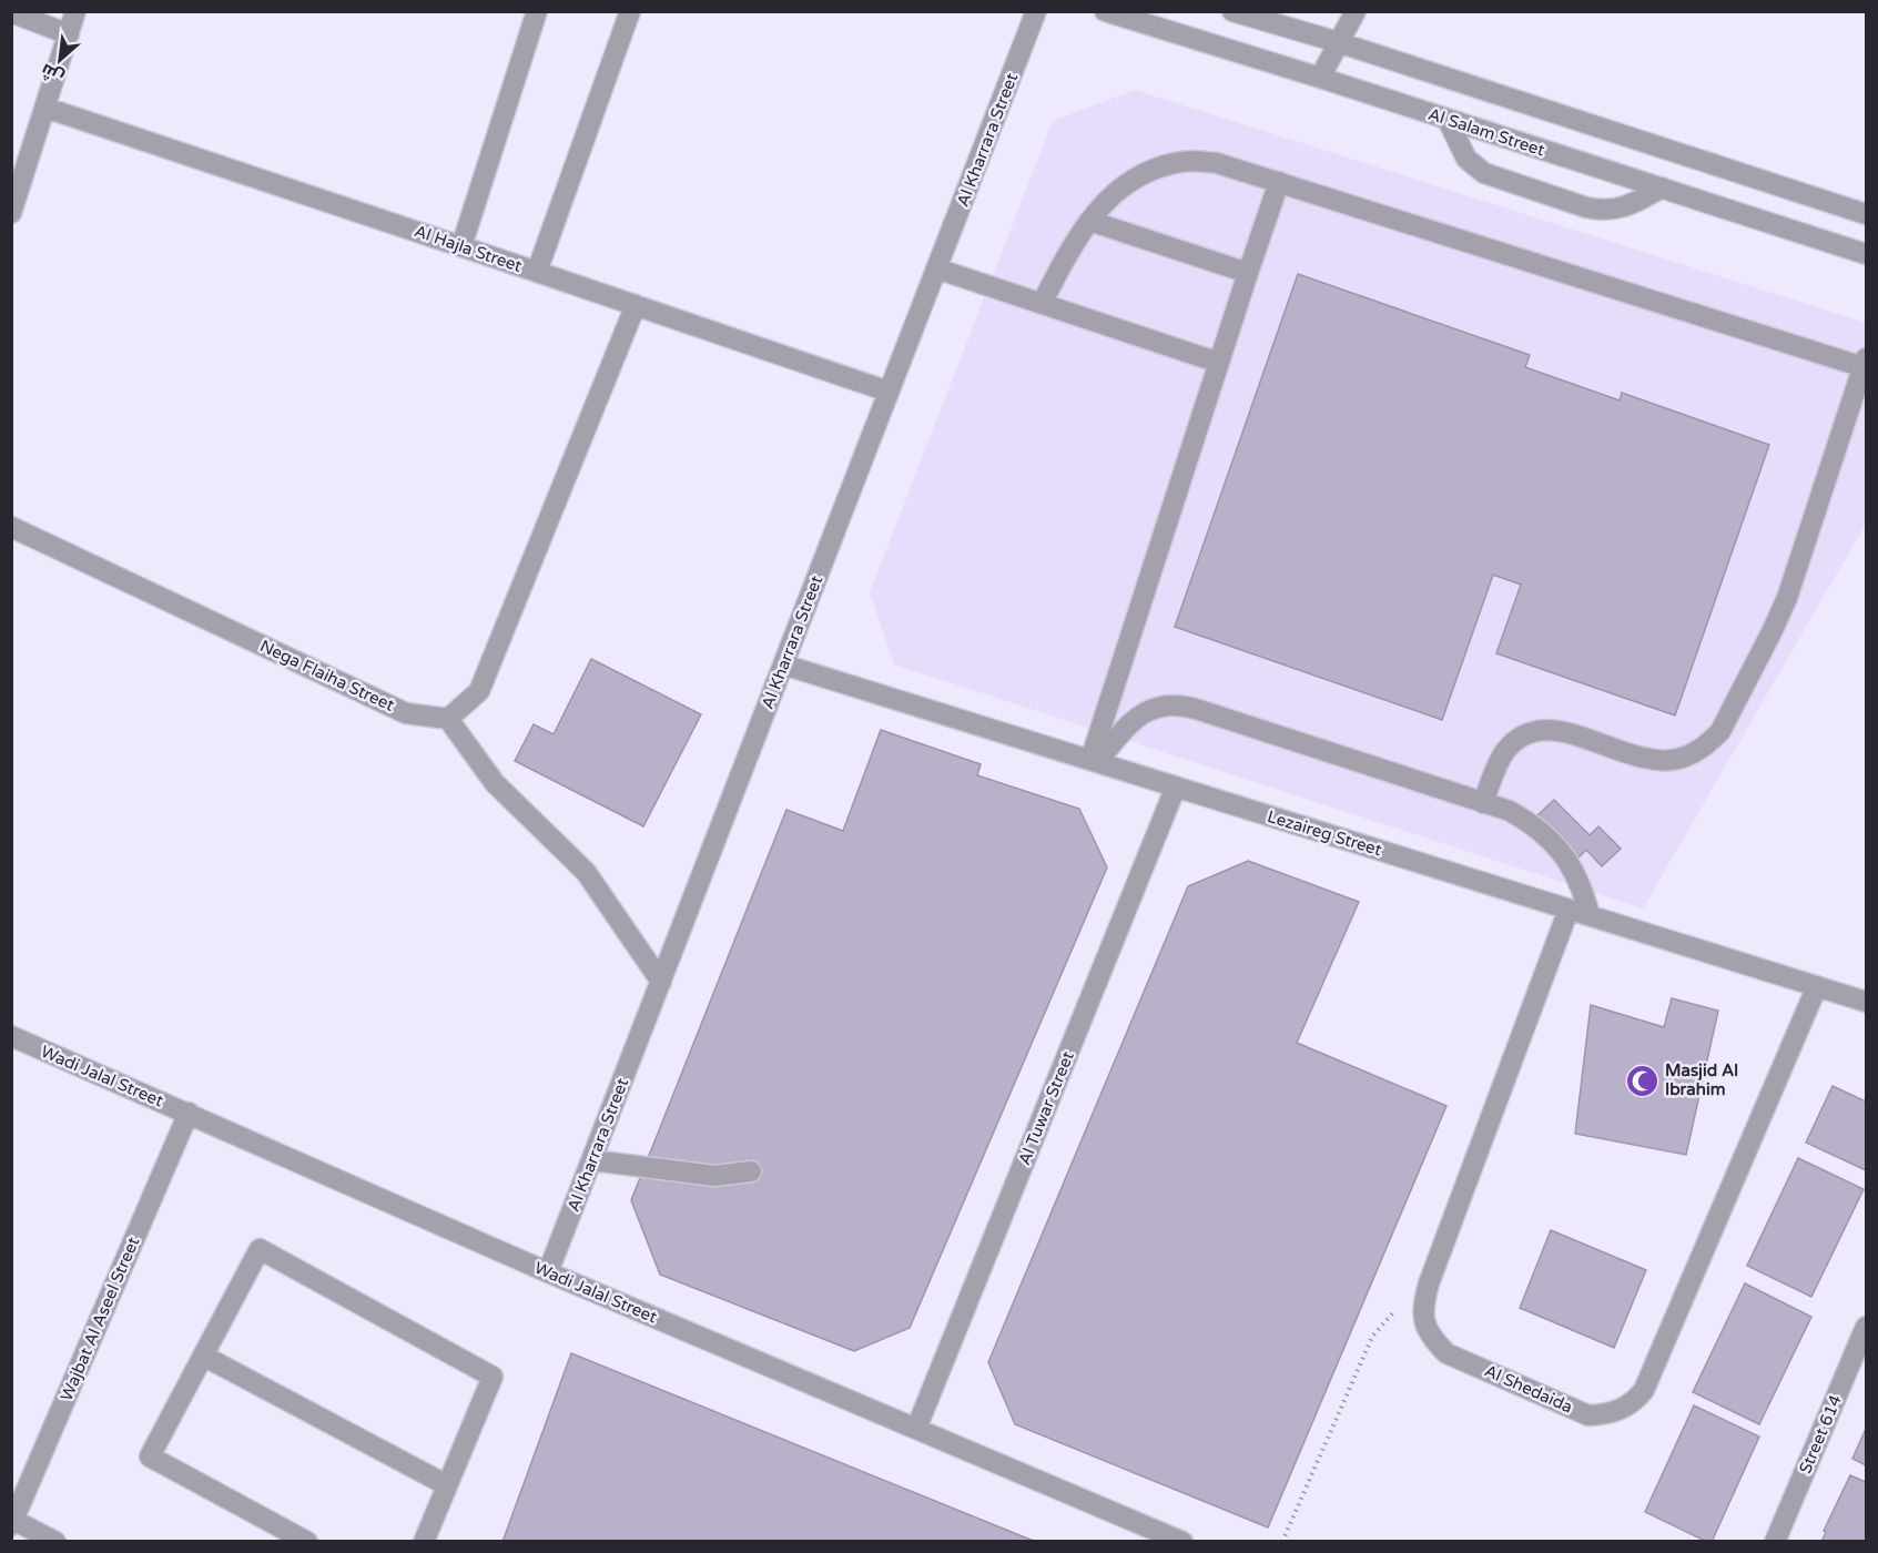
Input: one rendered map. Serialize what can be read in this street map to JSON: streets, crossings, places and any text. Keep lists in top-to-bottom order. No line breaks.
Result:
{"streets":{"street":["Al Salam Street","Al Kharrara Street","Al Hajla Street","Nega Flaiha Street","Lezaireg Street","Wadi Jalal Street","Al Tuwar Street","Wajbat Al Aseel Street","Al Shedaida","Street 614"]},"crossings":[["Al Kharrara Street","Al Hajla Street"],["Al Kharrara Street","Lezaireg Street"],["Al Kharrara Street","Wadi Jalal Street"],["Lezaireg Street","Al Tuwar Street"],["Lezaireg Street","Al Shedaida"],["Wadi Jalal Street","Al Tuwar Street"],["Wadi Jalal Street","Wajbat Al Aseel Street"]],"places":{"mosque":["Masjid Al Ibrahim"]},"north":"bottom left"}
